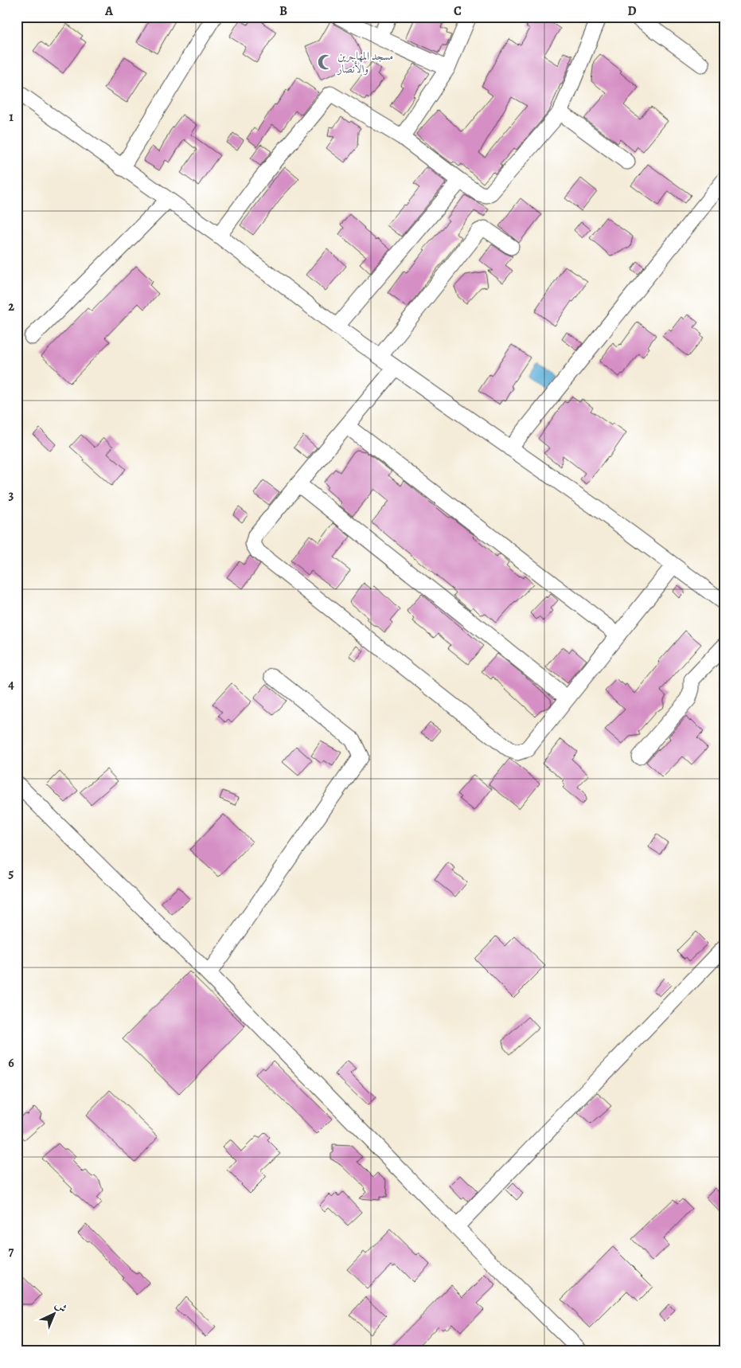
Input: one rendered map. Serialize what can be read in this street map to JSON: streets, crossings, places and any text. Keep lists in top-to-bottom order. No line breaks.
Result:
{"places":{"mosque":["مسجد المهاجرين والأنصار"]},"north":"top right","grid":{"columns":["A","B","C","D"],"rows":["1","2","3","4","5","6","7"]}}
